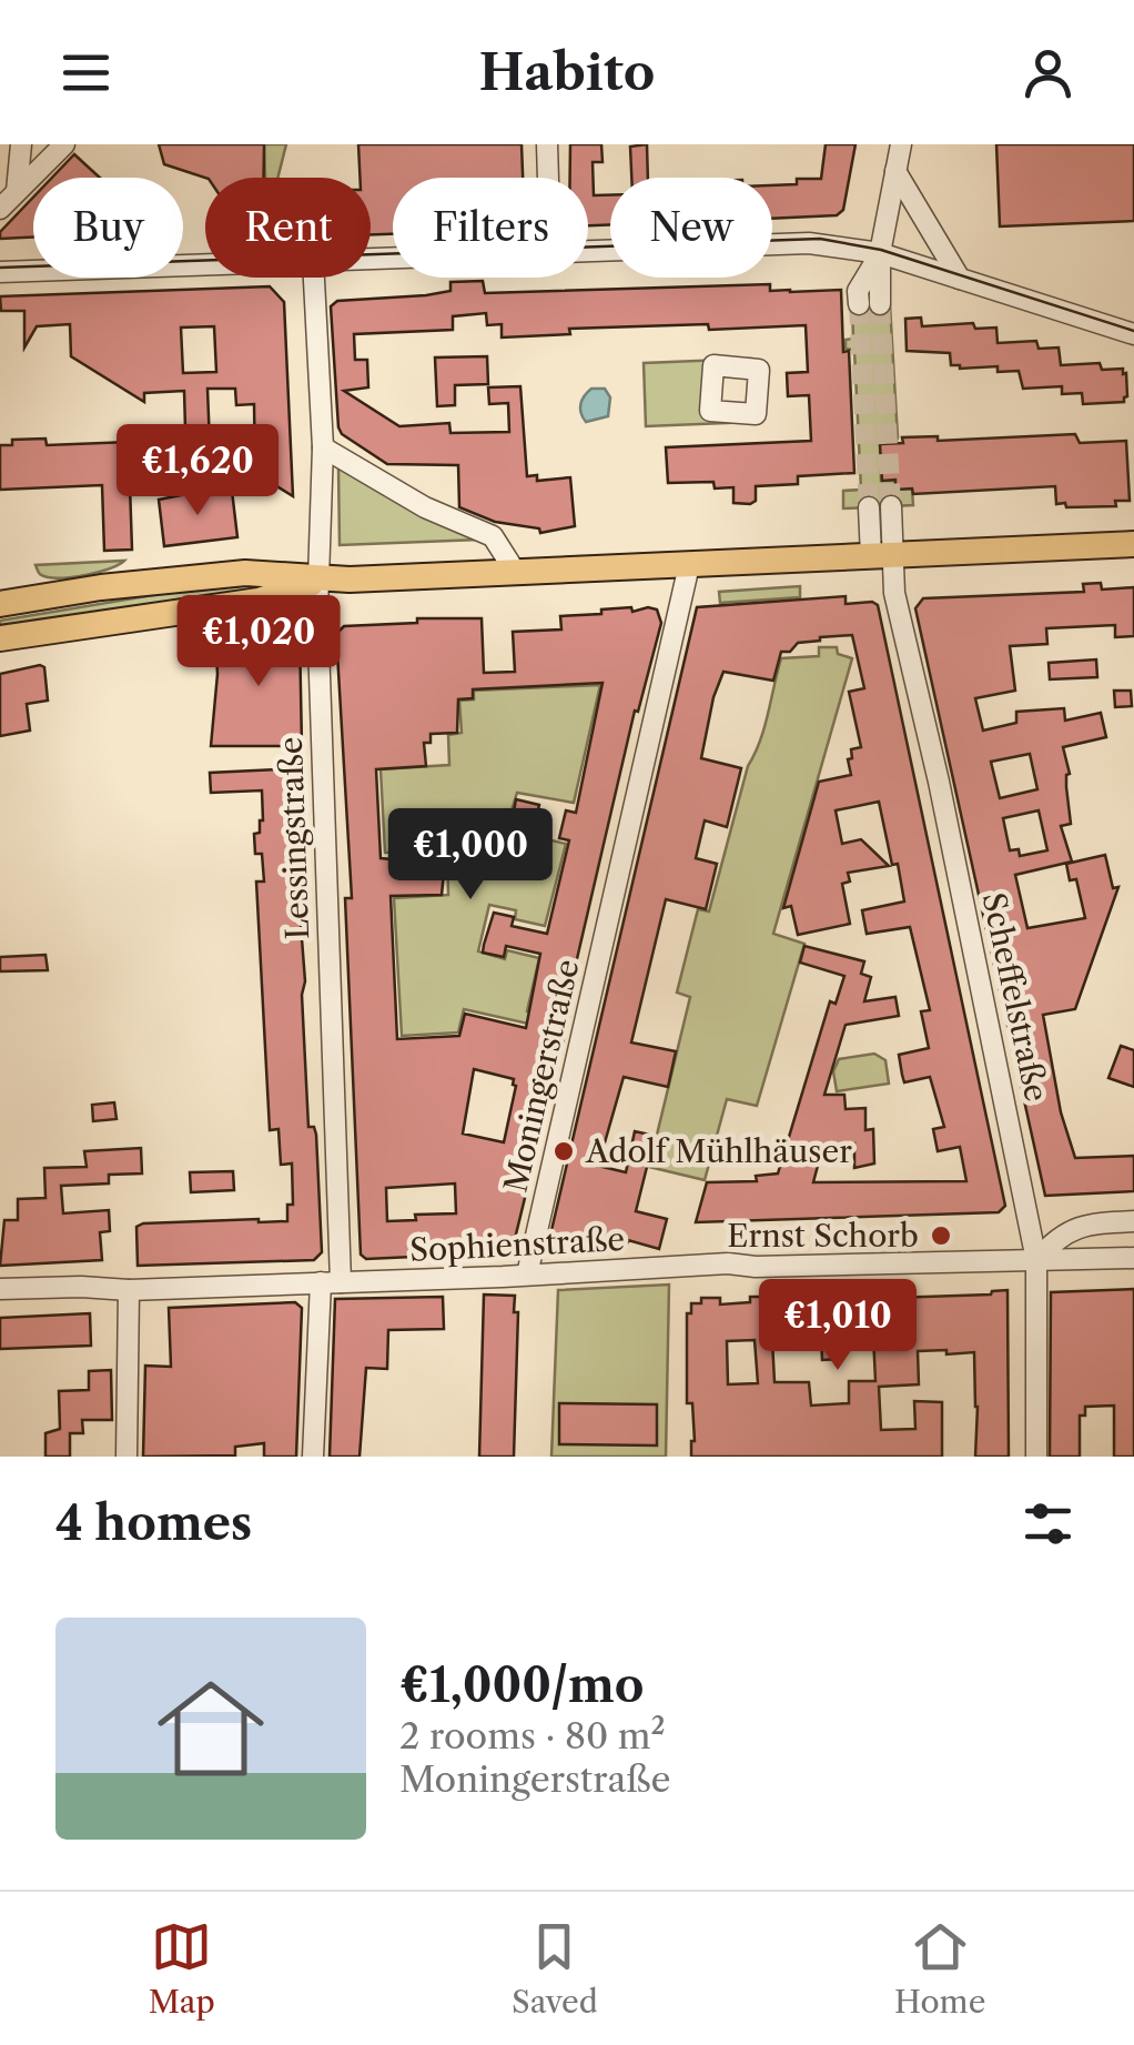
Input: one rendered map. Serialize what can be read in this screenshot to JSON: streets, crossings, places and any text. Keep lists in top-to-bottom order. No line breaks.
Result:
{"streets":{"street":["Lessingstraße","Scheffelstraße","Moningerstraße","Sophienstraße"]},"crossings":[["Lessingstraße","Sophienstraße"],["Scheffelstraße","Sophienstraße"],["Moningerstraße","Sophienstraße"]],"places":["Adolf Mühlhäuser","Ernst Schorb"],"page":{"header":"Habito","chip":["Buy","Rent","Filters","New"],"price":["€1,620","€1,020","€1,000","€1,010"],"heading":"4 homes","list":[{"name":"€1,000/mo","note":"2 rooms · 80 m² · Moningerstraße"}],"tabs":["Map","Saved","Home"]}}
